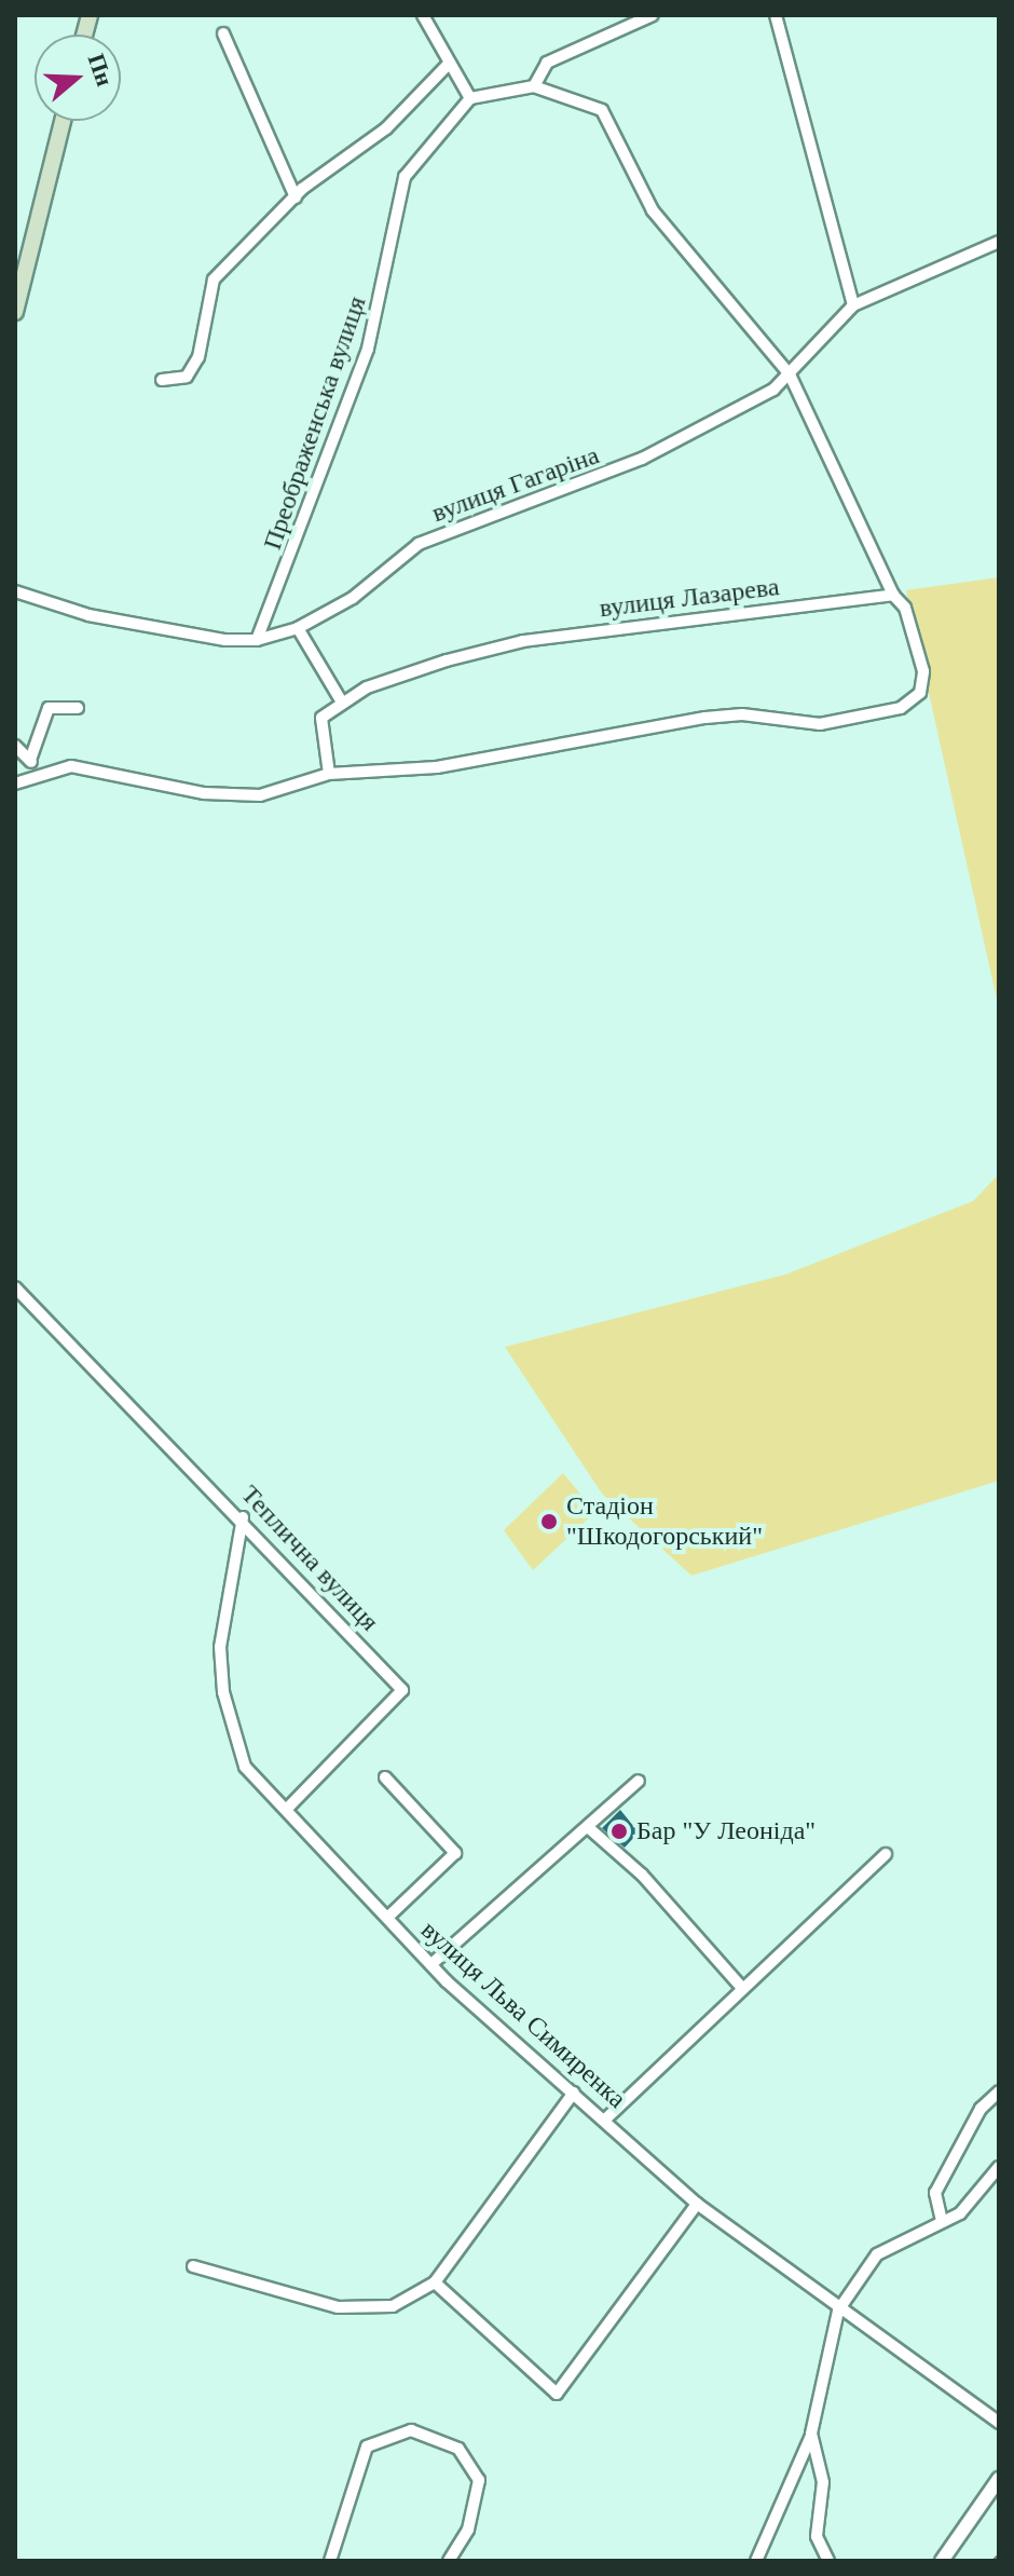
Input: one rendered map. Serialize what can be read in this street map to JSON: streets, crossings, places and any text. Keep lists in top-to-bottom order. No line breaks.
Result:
{"streets":{"street":["Преображенська вулиця","вулиця Гагаріна","вулиця Лазарева","Теплична вулиця","вулиця Льва Симиренка"]},"crossings":[["Преображенська вулиця","вулиця Гагаріна"],["Теплична вулиця","вулиця Льва Симиренка"]],"places":["Стадіон \"Шкодогорський\"","Бар \"У Леоніда\""],"north":"right"}
